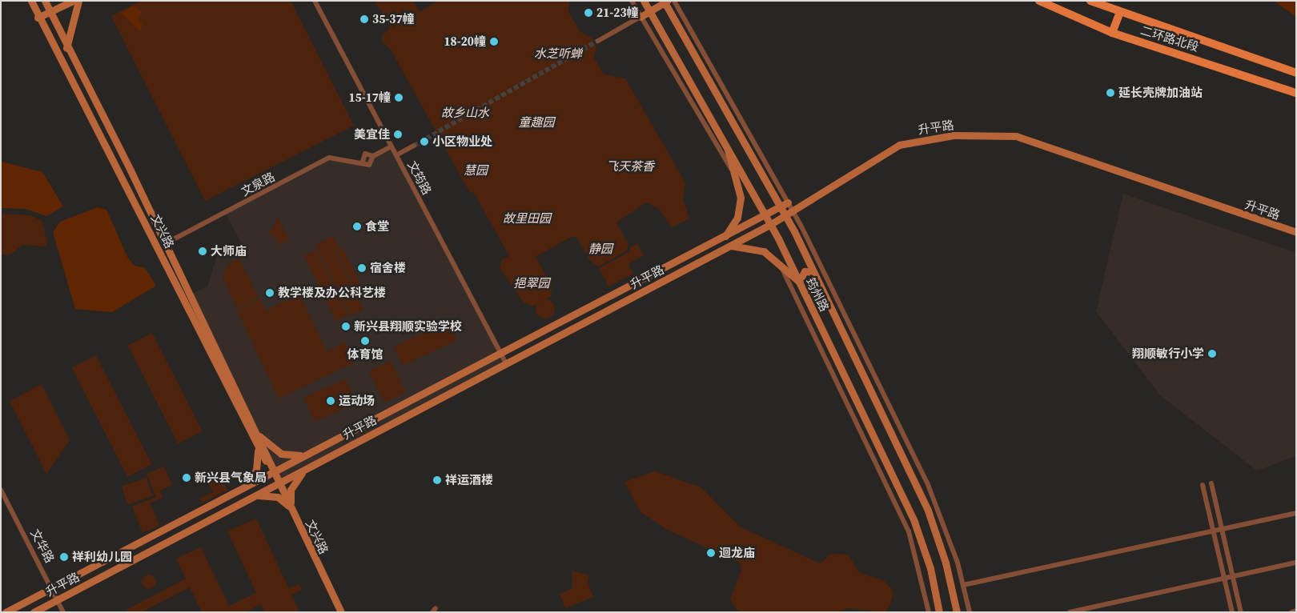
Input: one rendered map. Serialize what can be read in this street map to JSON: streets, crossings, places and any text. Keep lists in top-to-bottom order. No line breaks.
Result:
{"streets":{"main road":["二环路北段"],"street":["升平路","文筠路","文泉路","文兴路","筠州路","文华路"]},"crossings":[["升平路","文筠路"],["升平路","文兴路"],["升平路","筠州路"],["升平路","文华路"],["文泉路","文兴路"]],"parks":["水芝听蝉","故乡山水","童趣园","飞天茶香","慧园","故里田园","静园","挹翠园"],"places":["21-23幢","35-37幢","18-20幢","延长壳牌加油站","15-17幢","美宜佳","小区物业处","食堂","大师庙","宿舍楼","教学楼及办公科艺楼","新兴县翔顺实验学校","体育馆","翔顺敏行小学","运动场","新兴县气象局","祥运酒楼","迴龙庙","祥利幼儿园"]}
